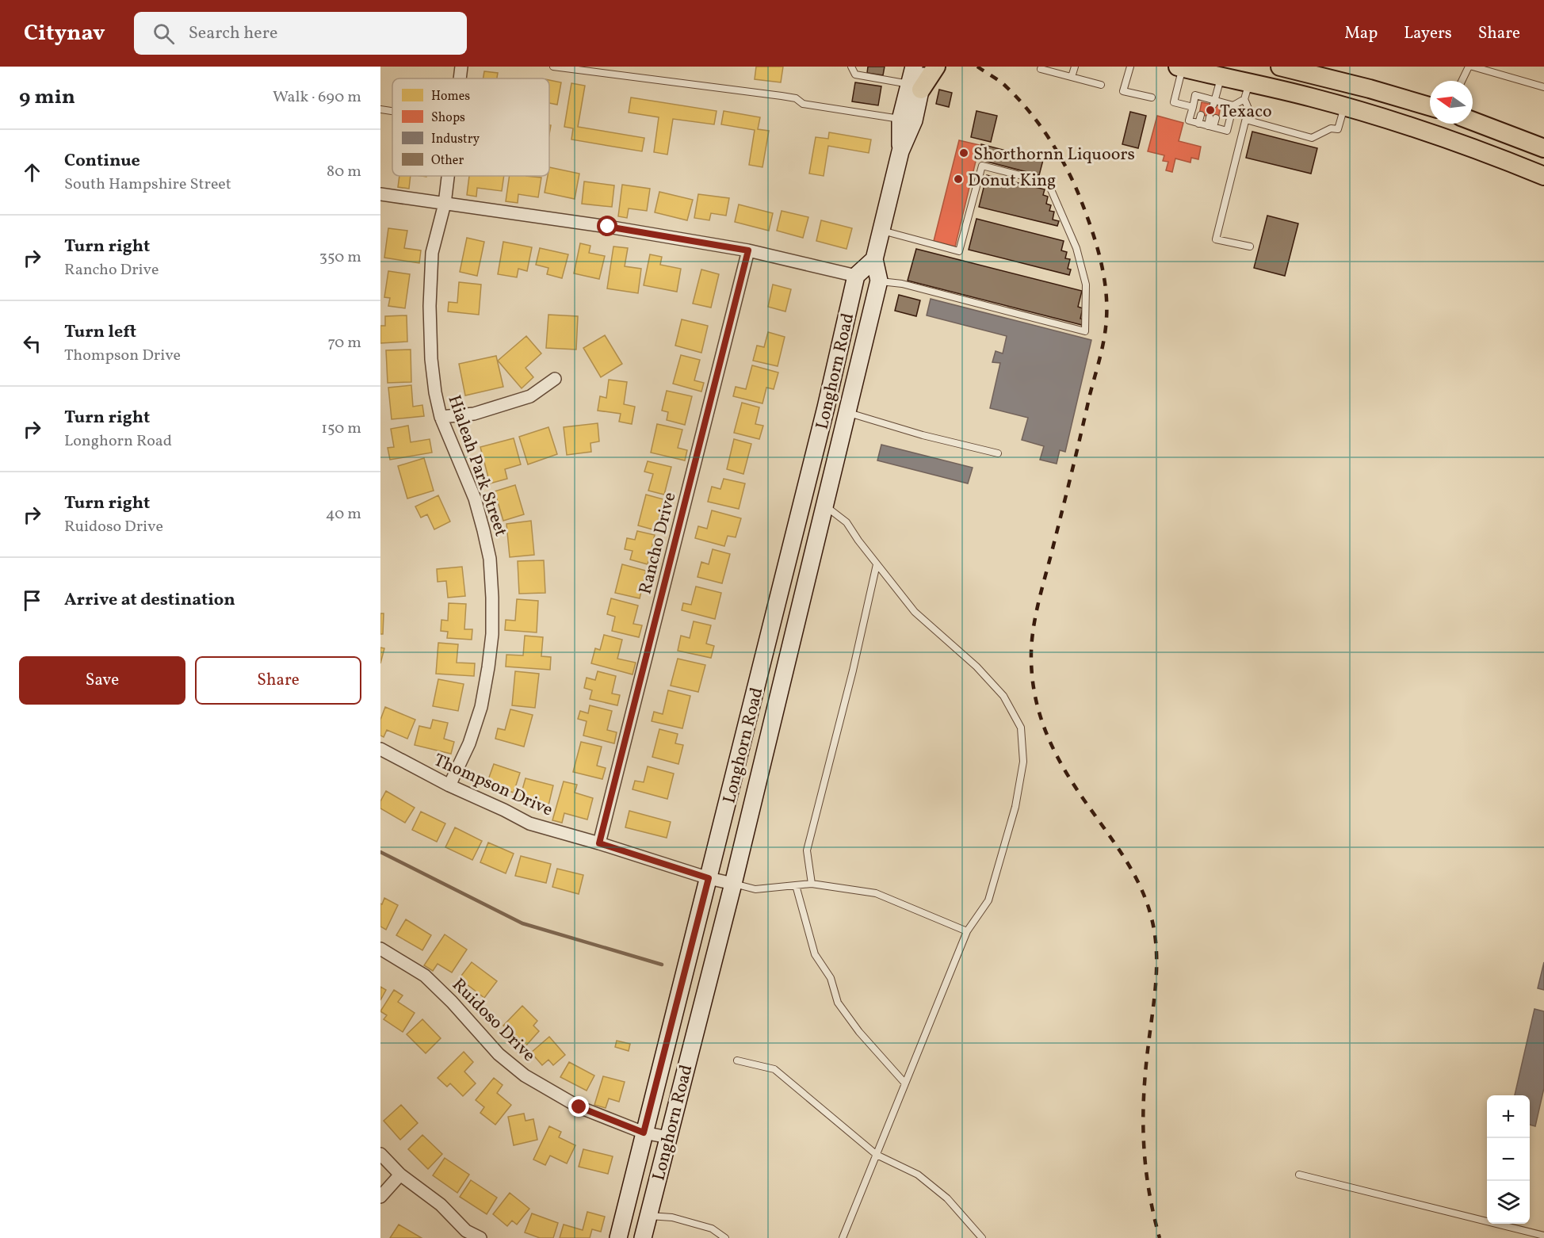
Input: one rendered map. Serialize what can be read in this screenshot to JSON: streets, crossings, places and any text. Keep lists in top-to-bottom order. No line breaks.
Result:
{"streets":{"main road":["Longhorn Road"],"street":["Hialeah Park Street","Rancho Drive","Thompson Drive","Ruidoso Drive"]},"crossings":[["Longhorn Road","Thompson Drive"],["Longhorn Road","Ruidoso Drive"],["Hialeah Park Street","Thompson Drive"],["Rancho Drive","Thompson Drive"]],"places":["Texaco","Shorthornn Liquoors","Donut King"],"legend":["Homes","Shops","Industry","Other"],"north":"left","page":{"header":"Citynav","search":"Search here","nav":["Map","Layers","Share"],"heading":["9 min","Walk · 690 m"],"list":[["Continue","South Hampshire Street","80 m"],["Turn right","Rancho Drive","350 m"],["Turn left","Thompson Drive","70 m"],["Turn right","Longhorn Road","150 m"],["Turn right","Ruidoso Drive","40 m"],"Arrive at destination"],"buttons":["Save","Share"],"map_buttons":["+","−"]}}
